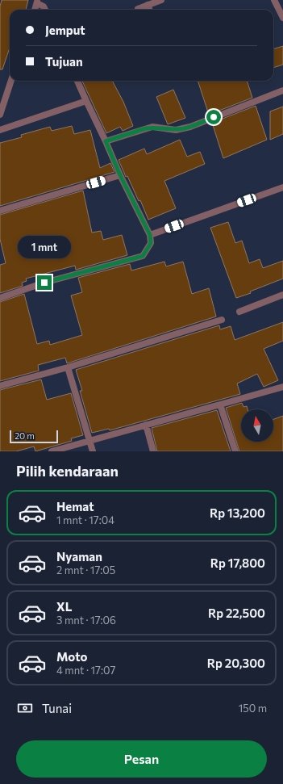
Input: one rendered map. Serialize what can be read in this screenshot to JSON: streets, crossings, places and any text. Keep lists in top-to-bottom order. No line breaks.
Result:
{"scale_bar":"20 m","north":"top","page":{"banner":["Jemput","Tujuan"],"bubble":"1 mnt","scale":"20 m","heading":"Pilih kendaraan","list":[{"name":"Hemat","note":"1 mnt · 17:04","value":"Rp 13,200"},{"name":"Nyaman","note":"2 mnt · 17:05","value":"Rp 17,800"},{"name":"XL","note":"3 mnt · 17:06","value":"Rp 22,500"},{"name":"Moto","note":"4 mnt · 17:07","value":"Rp 20,300"}],"pay":["Tunai","150 m"],"buttons":"Pesan"}}
